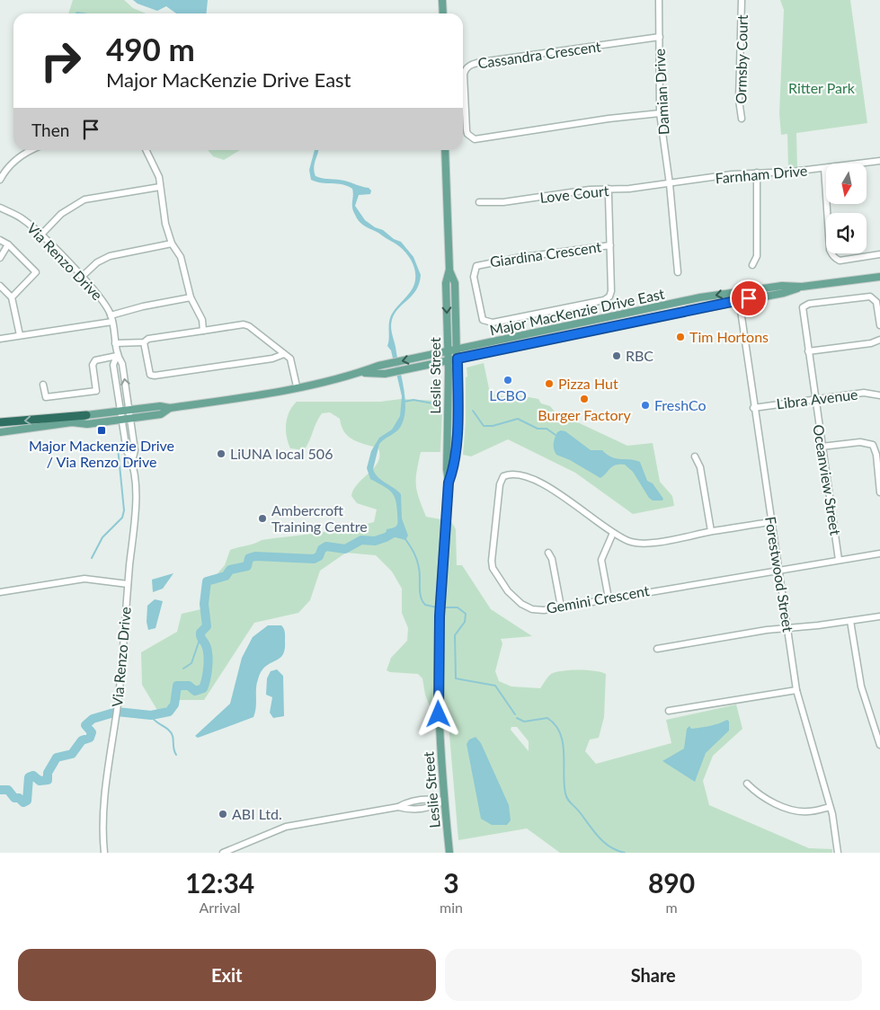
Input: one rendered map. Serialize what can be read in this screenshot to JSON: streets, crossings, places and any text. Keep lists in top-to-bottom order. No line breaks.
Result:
{"streets":{"main road":["Major MacKenzie Drive East","Leslie Street"],"street":["Cassandra Crescent","Ormsby Court","Damian Drive","Farnham Drive","Love Court","Giardina Crescent","Via Renzo Drive","Libra Avenue","Oceanview Street","Forestwood Street","Gemini Crescent"]},"crossings":[["Cassandra Crescent","Damian Drive"],["Damian Drive","Farnham Drive"],["Damian Drive","Love Court"],["Farnham Drive","Love Court"],["Love Court","Giardina Crescent"],["Via Renzo Drive","Major MacKenzie Drive East"],["Major MacKenzie Drive East","Leslie Street"],["Major MacKenzie Drive East","Forestwood Street"],["Libra Avenue","Oceanview Street"],["Libra Avenue","Forestwood Street"],["Oceanview Street","Gemini Crescent"],["Forestwood Street","Gemini Crescent"]],"parks":["Ritter Park"],"places":{"other":["Tim Hortons","RBC","LCBO","Pizza Hut","Burger Factory","FreshCo","LiUNA local 506","Ambercroft Training Centre","ABI Ltd."],"transit":["Major Mackenzie Drive / Via Renzo Drive"]},"north":"bottom","page":{"turn":["490 m","Major MacKenzie Drive East"],"then":"Then","eta":["12:34","Arrival","3","min","890","m"],"buttons":["Exit","Share"]}}
